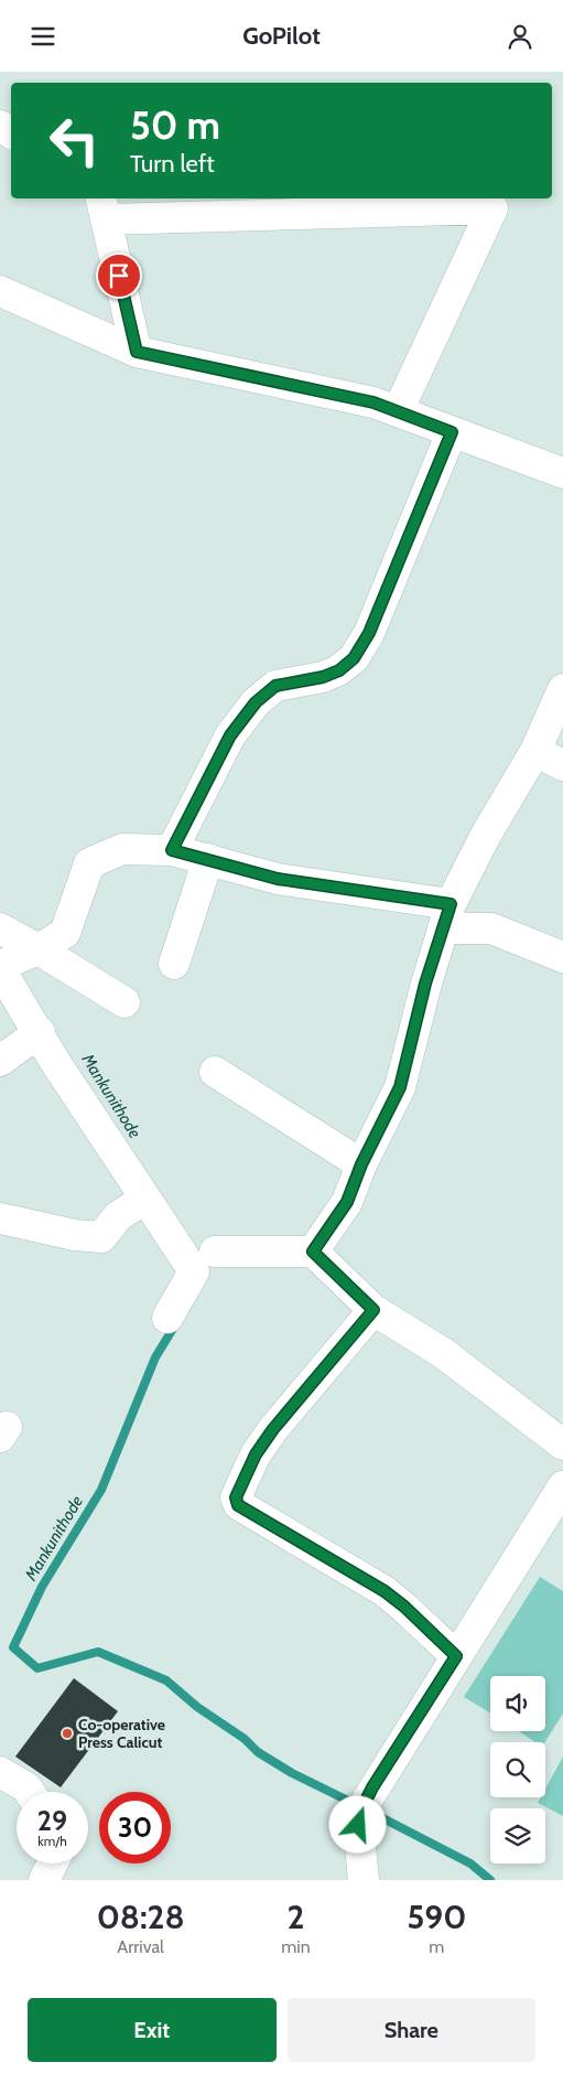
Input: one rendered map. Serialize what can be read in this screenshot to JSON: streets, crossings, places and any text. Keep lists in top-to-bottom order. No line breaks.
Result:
{"water":["Mankunithode"],"places":["Co-operative Press Calicut"],"page":{"header":"GoPilot","turn":["50 m","Turn left"],"speed":"29 km/h","limit":"30","eta":["08:28","Arrival","2","min","590","m"],"buttons":["Exit","Share"]}}
